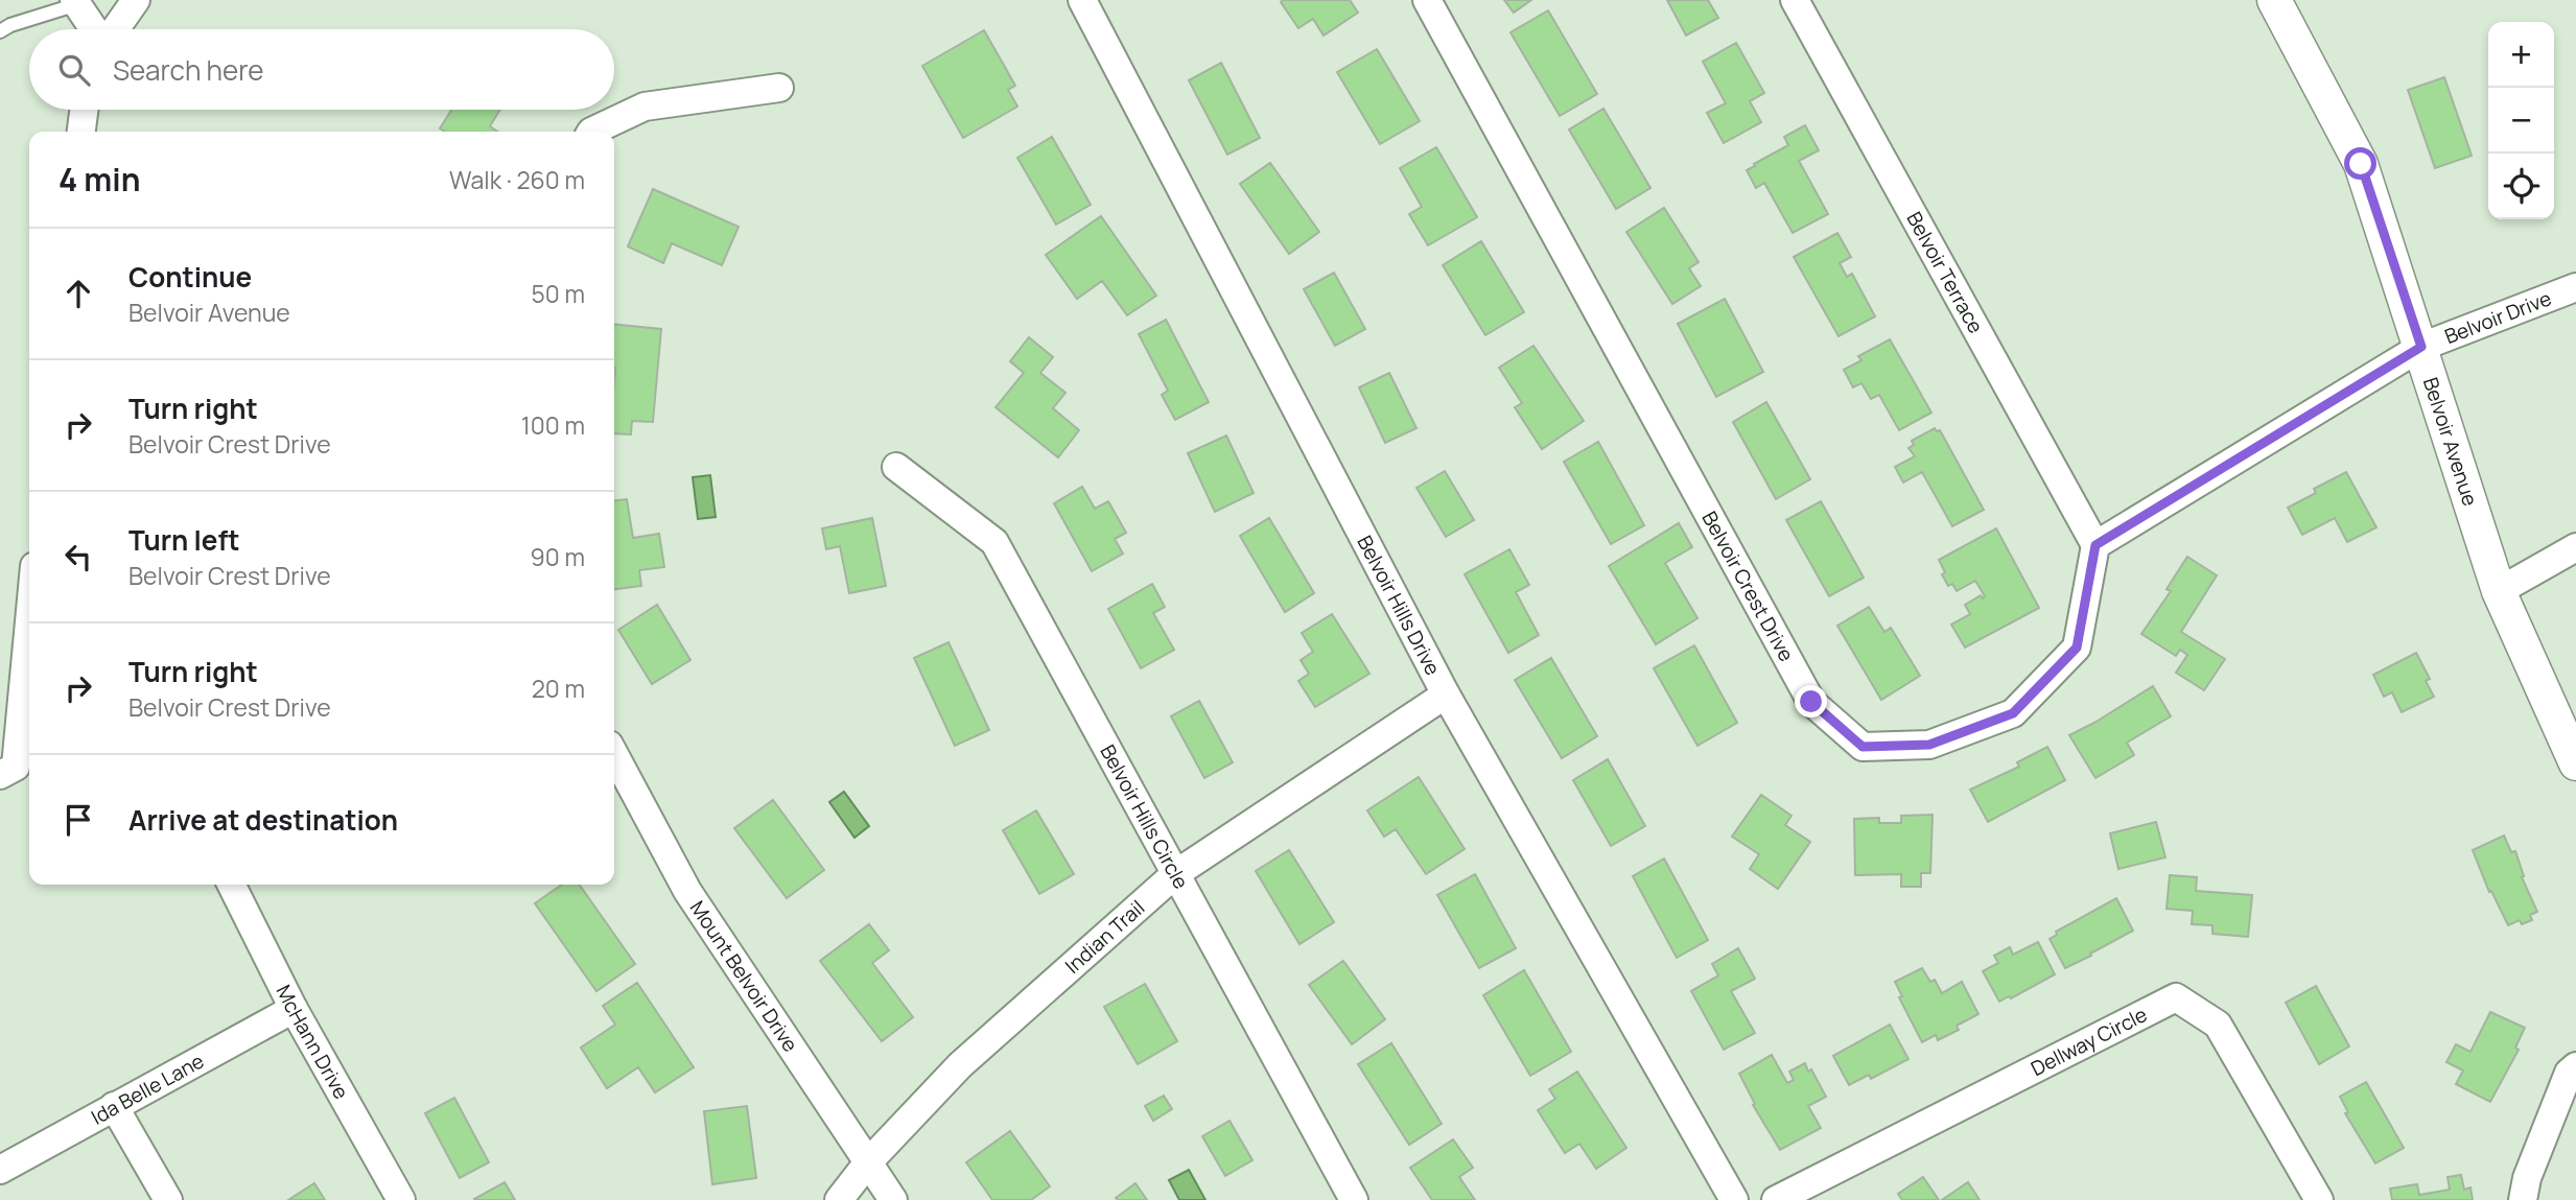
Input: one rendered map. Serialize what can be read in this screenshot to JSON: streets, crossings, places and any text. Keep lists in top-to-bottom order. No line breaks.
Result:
{"streets":{"street":["Belvoir Terrace","Belvoir Drive","Belvoir Avenue","Belvoir Crest Drive","Belvoir Hills Drive","Belvoir Hills Circle","Indian Trail","Mount Belvoir Drive","McHann Drive","Dellway Circle","Ida Belle Lane"]},"crossings":[["Belvoir Terrace","Belvoir Crest Drive"],["Belvoir Drive","Belvoir Avenue"],["Belvoir Hills Drive","Indian Trail"],["Belvoir Hills Circle","Indian Trail"],["Indian Trail","Mount Belvoir Drive"],["McHann Drive","Ida Belle Lane"]],"page":{"map_buttons":["+","−"],"search":"Search here","heading":["4 min","Walk · 260 m"],"list":[["Continue","Belvoir Avenue","50 m"],["Turn right","Belvoir Crest Drive","100 m"],["Turn left","Belvoir Crest Drive","90 m"],["Turn right","Belvoir Crest Drive","20 m"],"Arrive at destination"]}}
